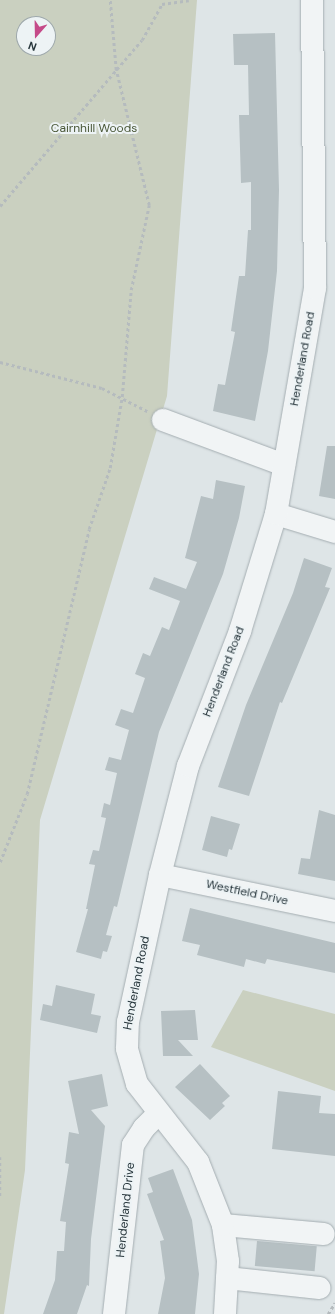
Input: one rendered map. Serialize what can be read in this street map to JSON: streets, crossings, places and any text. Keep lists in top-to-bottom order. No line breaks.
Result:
{"streets":{"street":["Henderland Road","Westfield Drive","Henderland Drive"]},"crossings":[["Henderland Road","Westfield Drive"],["Henderland Road","Henderland Drive"]],"parks":["Cairnhill Woods"],"north":"bottom"}
